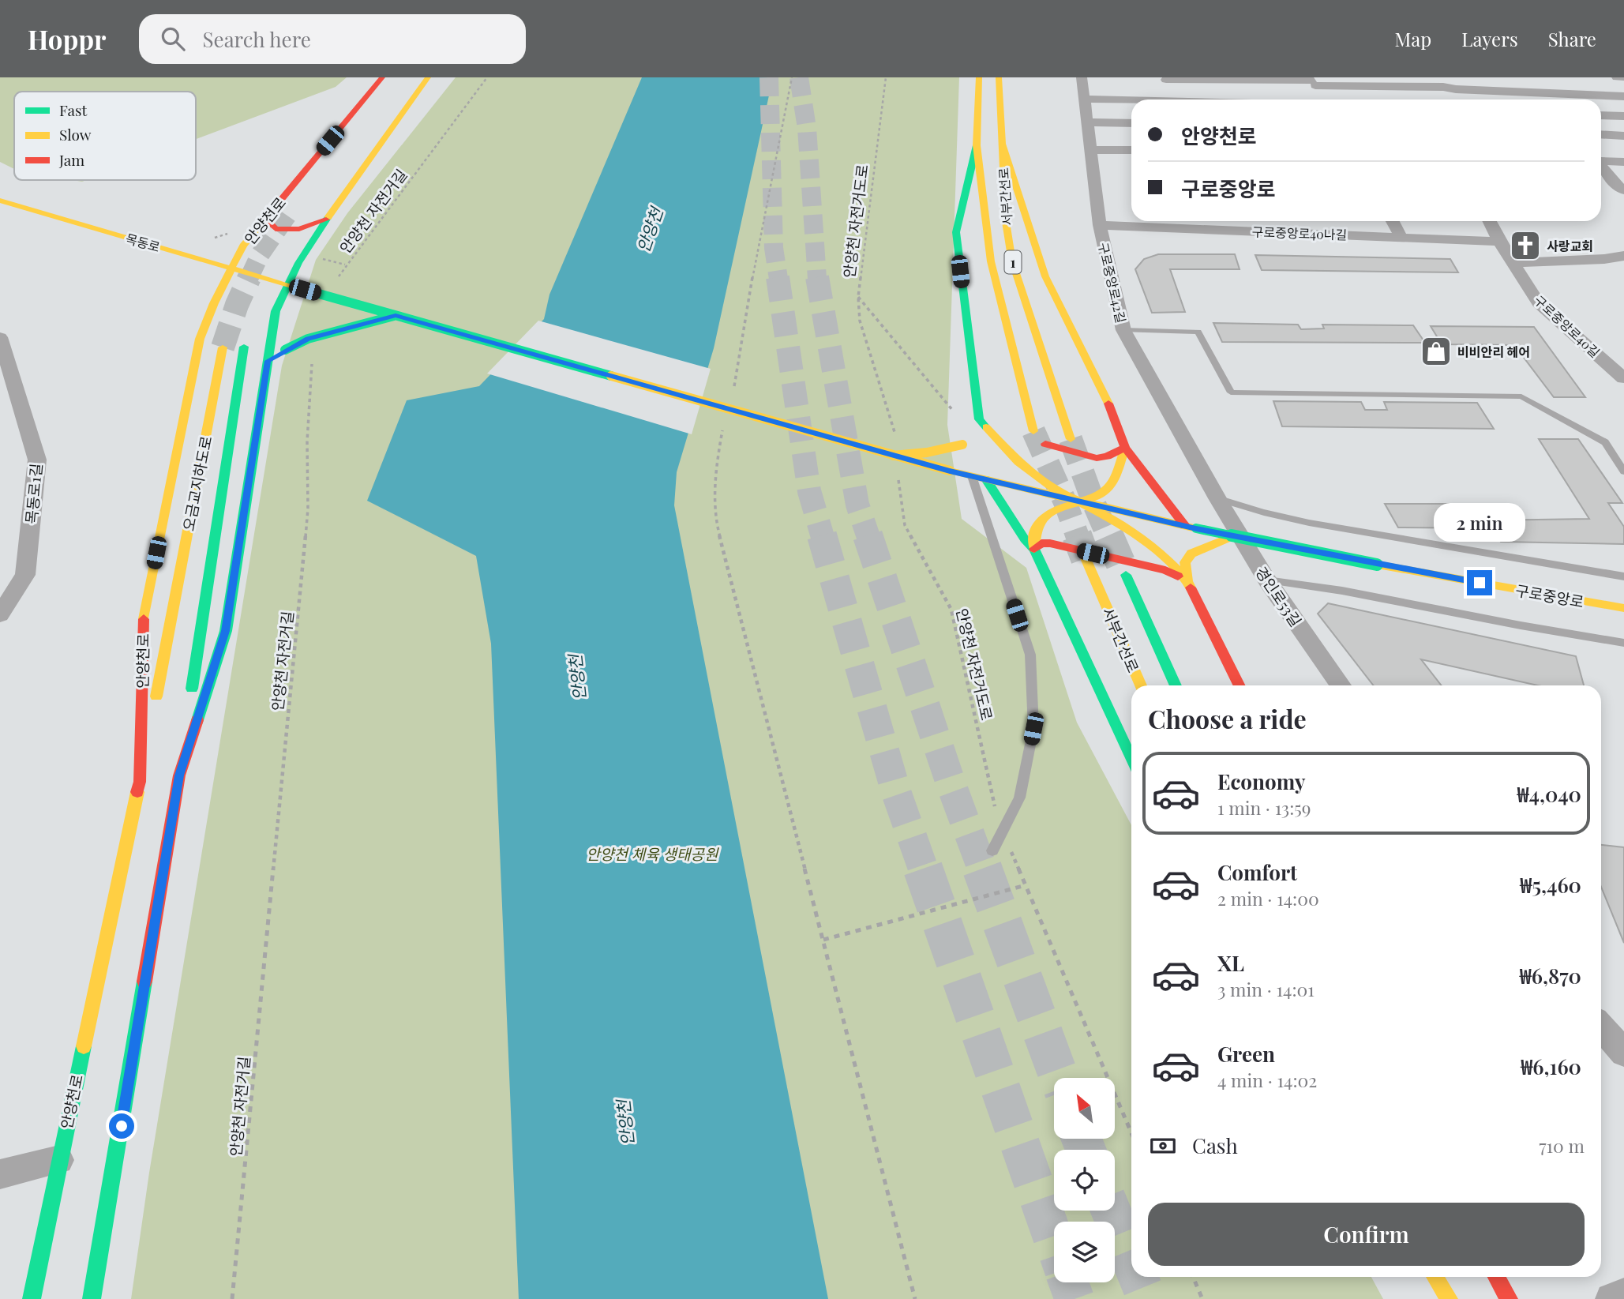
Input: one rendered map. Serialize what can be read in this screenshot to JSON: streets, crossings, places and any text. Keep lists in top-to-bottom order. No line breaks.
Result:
{"streets":{"main road":["서부간선로","안양천로","목동로","1","오금교지하도로","구로중앙로"],"street":["구로중앙로40나길","구로중앙로42길","구로중앙로40길","목동로1길","경인로53길"],"path":["안양천 자전거길","안양천 자전거도로"]},"crossings":[["안양천로","목동로"],["안양천로","오금교지하도로"],["구로중앙로40나길","구로중앙로42길"],["구로중앙로40나길","구로중앙로40길"],["목동로","구로중앙로"],["구로중앙로42길","경인로53길"]],"water":["안양천"],"parks":["안양천 체육 생태공원"],"places":{"church":["사랑교회"],"shop":["비비안리 헤어"]},"legend":["Fast","Slow","Jam"],"north":"top left","page":{"header":"Hoppr","search":"Search here","nav":["Map","Layers","Share"],"banner":["안양천로","구로중앙로"],"bubble":"2 min","heading":"Choose a ride","list":[{"name":"Economy","note":"1 min · 13:59","value":"₩4,040"},{"name":"Comfort","note":"2 min · 14:00","value":"₩5,460"},{"name":"XL","note":"3 min · 14:01","value":"₩6,870"},{"name":"Green","note":"4 min · 14:02","value":"₩6,160"}],"pay":["Cash","710 m"],"buttons":"Confirm"}}
